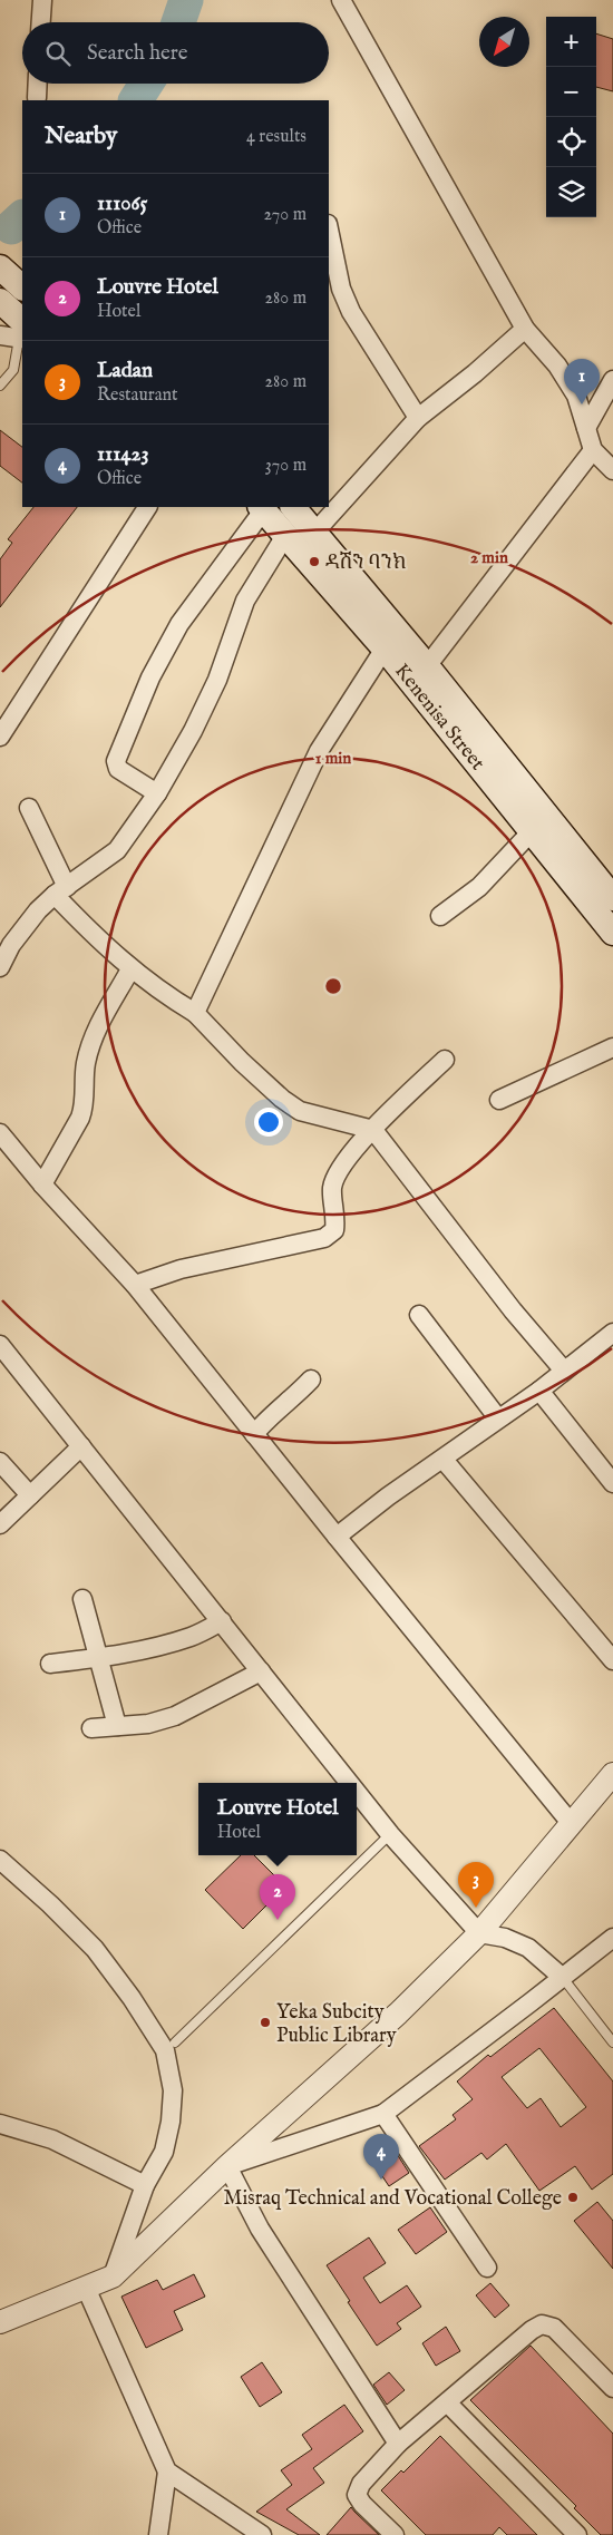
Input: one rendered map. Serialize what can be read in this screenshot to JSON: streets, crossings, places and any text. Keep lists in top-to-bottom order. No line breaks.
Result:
{"streets":{"main road":["Kenenisa Street"]},"places":["ዳሽን ባንክ","Yeka Subcity Public Library","Misraq Technical and Vocational College"],"north":"bottom left","page":{"map_buttons":["+","−"],"search":"Search here","heading":["Nearby","4 results"],"list":[{"mark":"1","name":"111065","note":"Office","value":"270 m"},{"mark":"2","name":"Louvre Hotel","note":"Hotel","value":"280 m"},{"mark":"3","name":"Ladan","note":"Restaurant","value":"280 m"},{"mark":"4","name":"111423","note":"Office","value":"370 m"}],"pins":["1","3","2","4"],"popup":["Louvre Hotel","Hotel"]},"rings":["2 min","1 min"]}
